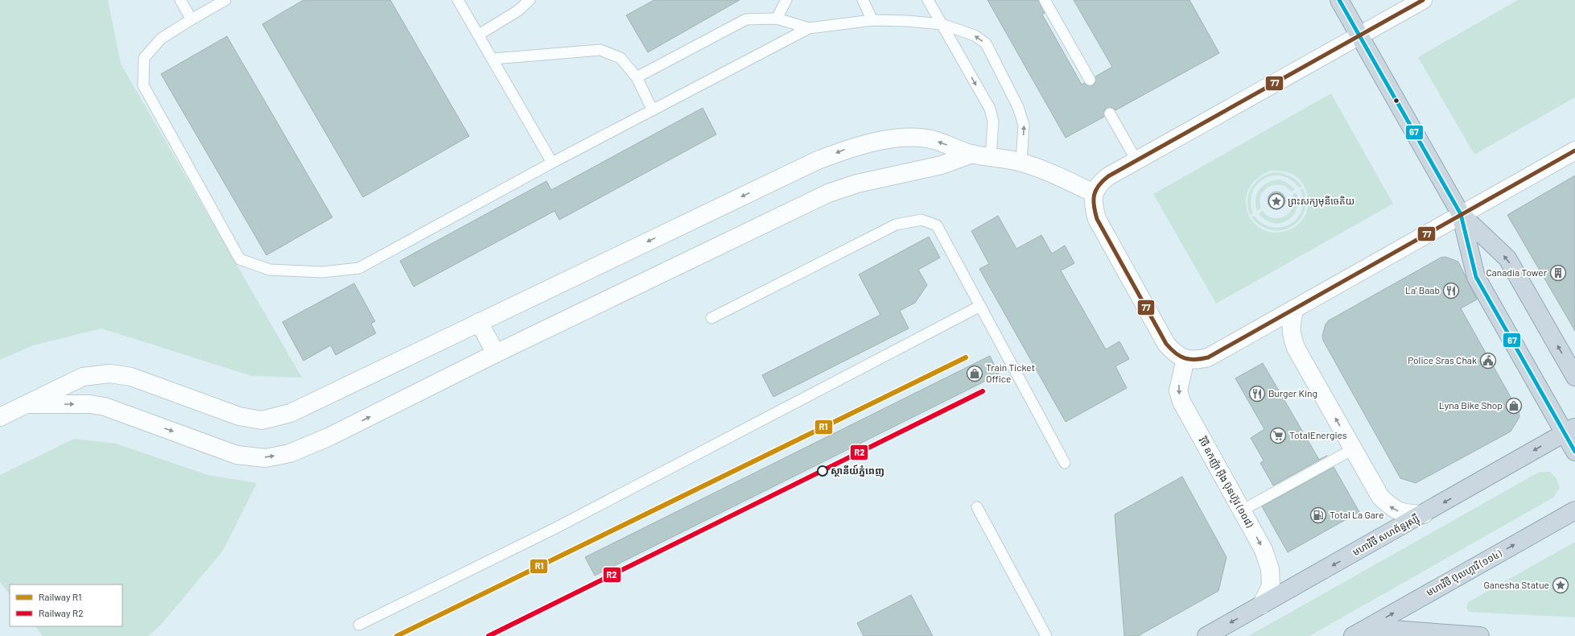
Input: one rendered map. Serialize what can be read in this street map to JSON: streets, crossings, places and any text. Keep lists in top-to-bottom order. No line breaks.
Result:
{"streets":{"highway":["មហាវិថី សហព័ន្ធរុស្ស៊ី","មហាវិថី ប៊ុលហ្គារី (១១៤)"],"street":["វិថី ឧកញ៉ា អ៊ីង ប៊ុនហ៊ូវ (១០៨)"]},"crossings":[["វិថី ឧកញ៉ា អ៊ីង ប៊ុនហ៊ូវ (១០៨)","មហាវិថី សហព័ន្ធរុស្ស៊ី"]],"one_way":["វិថី ឧកញ៉ា អ៊ីង ប៊ុនហ៊ូវ (១០៨)","មហាវិថី សហព័ន្ធរុស្ស៊ី","មហាវិថី ប៊ុលហ្គារី (១១៤)"],"places":{"place":["ព្រះសក្យមុនីចេតិយ","Ganesha Statue"],"building":["Canadia Tower"],"restaurant":["La' Baab","Burger King"],"public building":["Police Sras Chak"],"shop":["Train Ticket Office","Lyna Bike Shop"],"supermarket":["TotalEnergies"],"other":["ស្ថានីយ៍ភ្នំពេញ"],"fuel station":["Total La Gare"]},"lines":["transit line 67","transit line 77","rail line R1","rail line R2"],"legend":["Railway R1","Railway R2"]}
